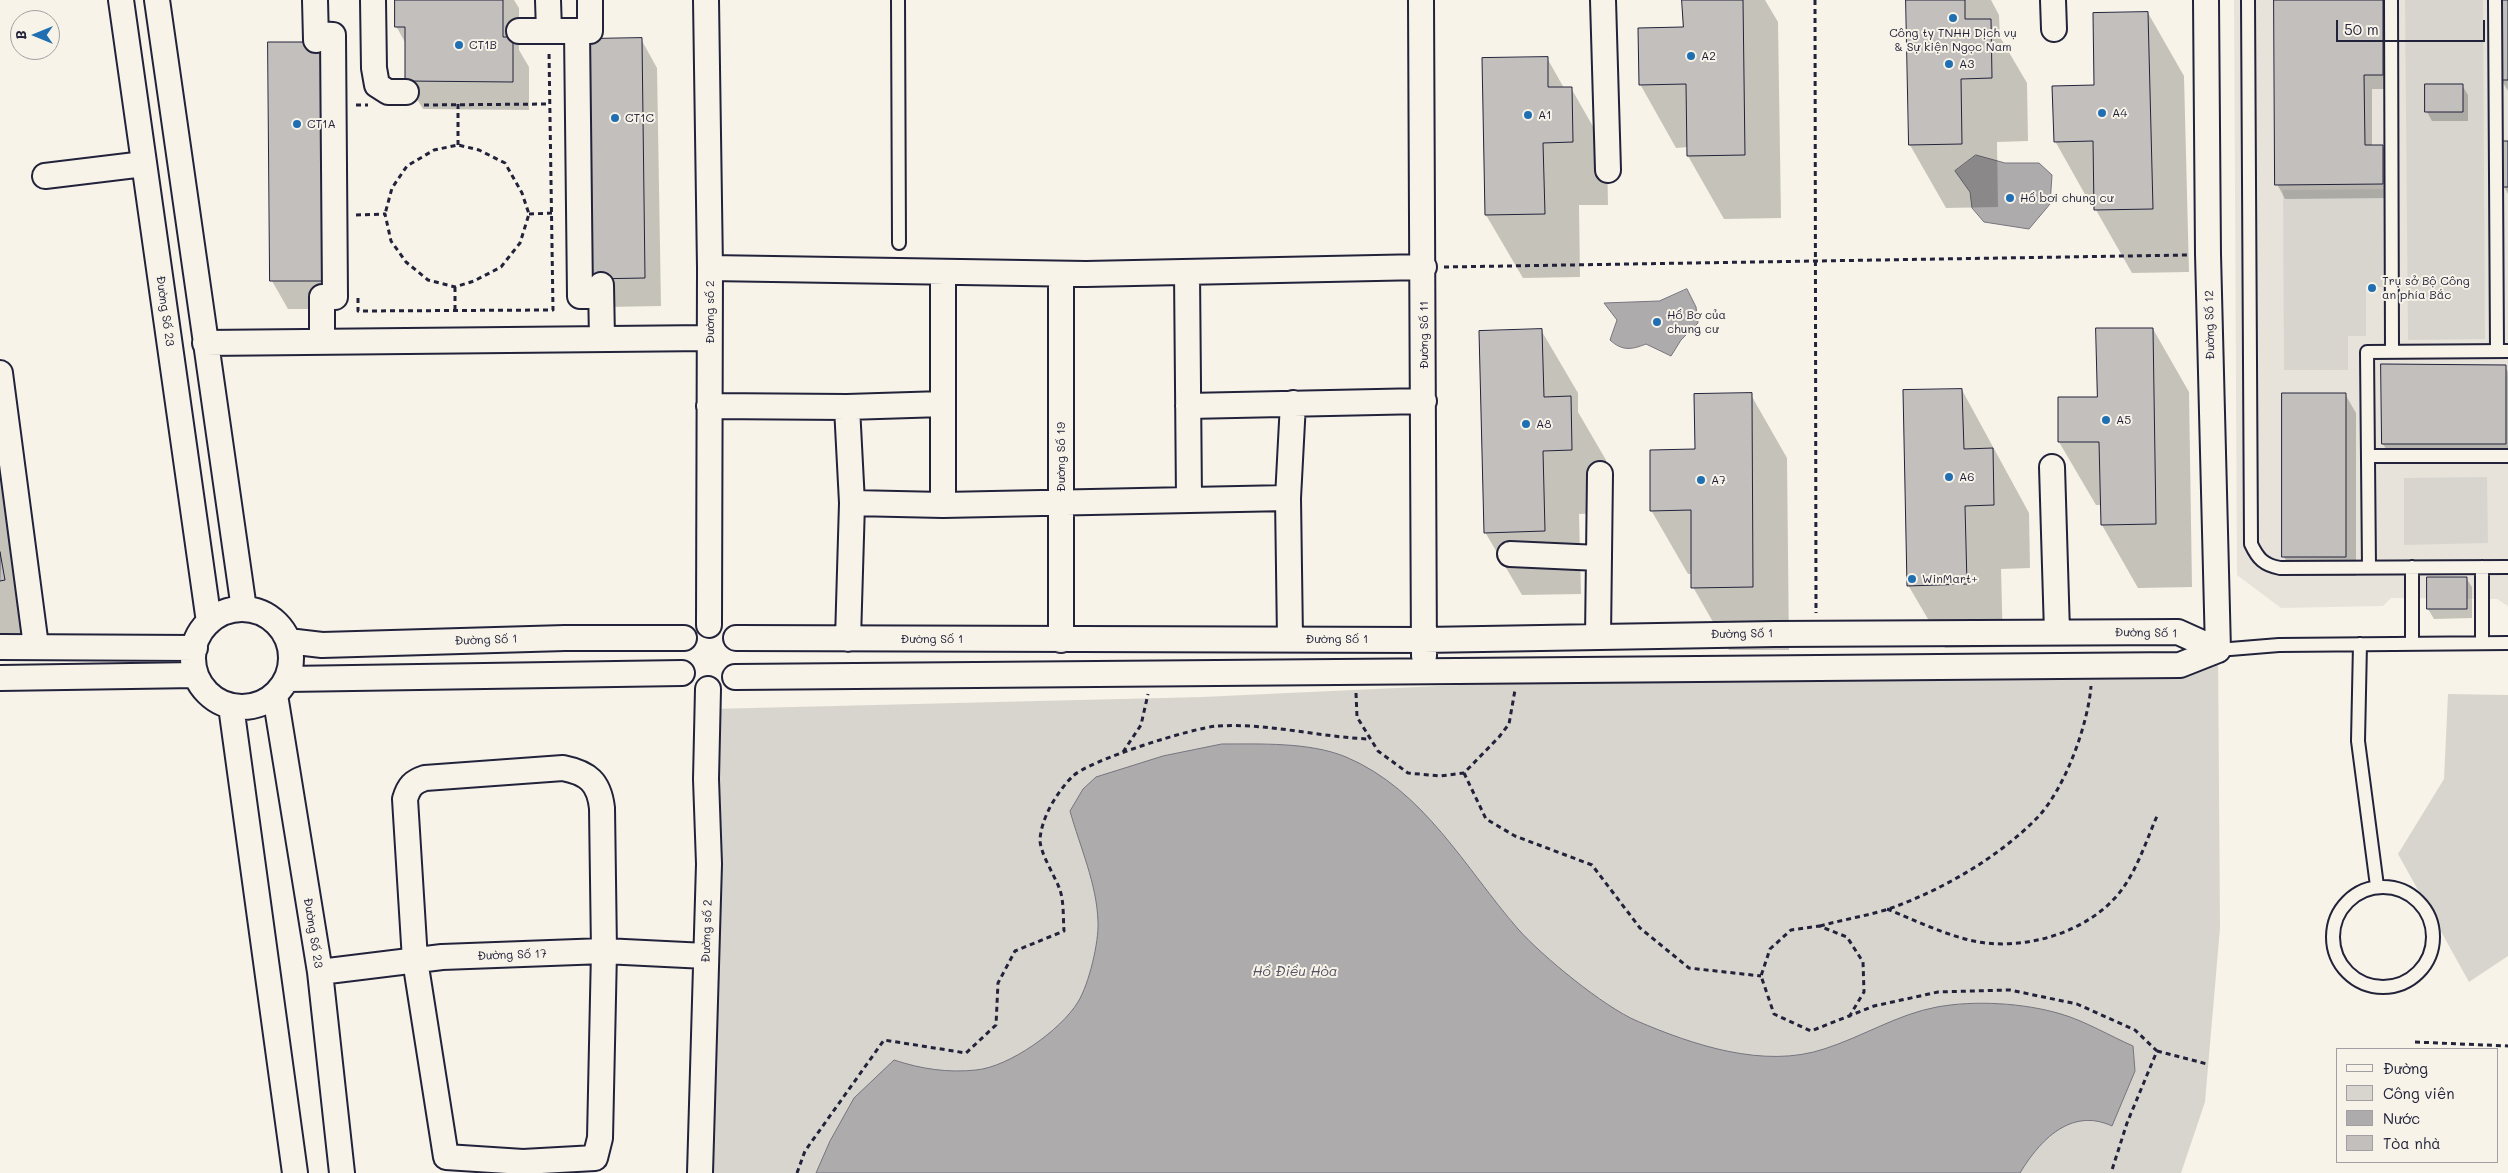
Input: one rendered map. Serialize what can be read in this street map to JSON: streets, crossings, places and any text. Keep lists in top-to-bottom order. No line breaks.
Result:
{"streets":{"street":["Đường Số 23","Đường số 2","Đường Số 12","Đường Số 11","Đường Số 19","Đường Số 1","Đường Số 17"]},"crossings":[["Đường Số 23","Đường Số 1"],["Đường Số 23","Đường Số 17"],["Đường số 2","Đường Số 1"],["Đường số 2","Đường Số 17"],["Đường Số 12","Đường Số 1"],["Đường Số 11","Đường Số 1"],["Đường Số 19","Đường Số 1"]],"water":["Hồ Điều Hòa"],"places":["Công ty TNHH Dịch vụ & Sự kiện Ngọc Nam","CT1B","A2","A3","A4","A1","CT1C","CT1A","Hồ bơi chung cư","Trụ sở Bộ Công an phía Bắc","Hồ Bơ của chung cư","A5","A8","A6","A7","WinMart+"],"legend":["Đường","Công viên","Nước","Tòa nhà"],"scale_bar":"50 m","north":"left"}
